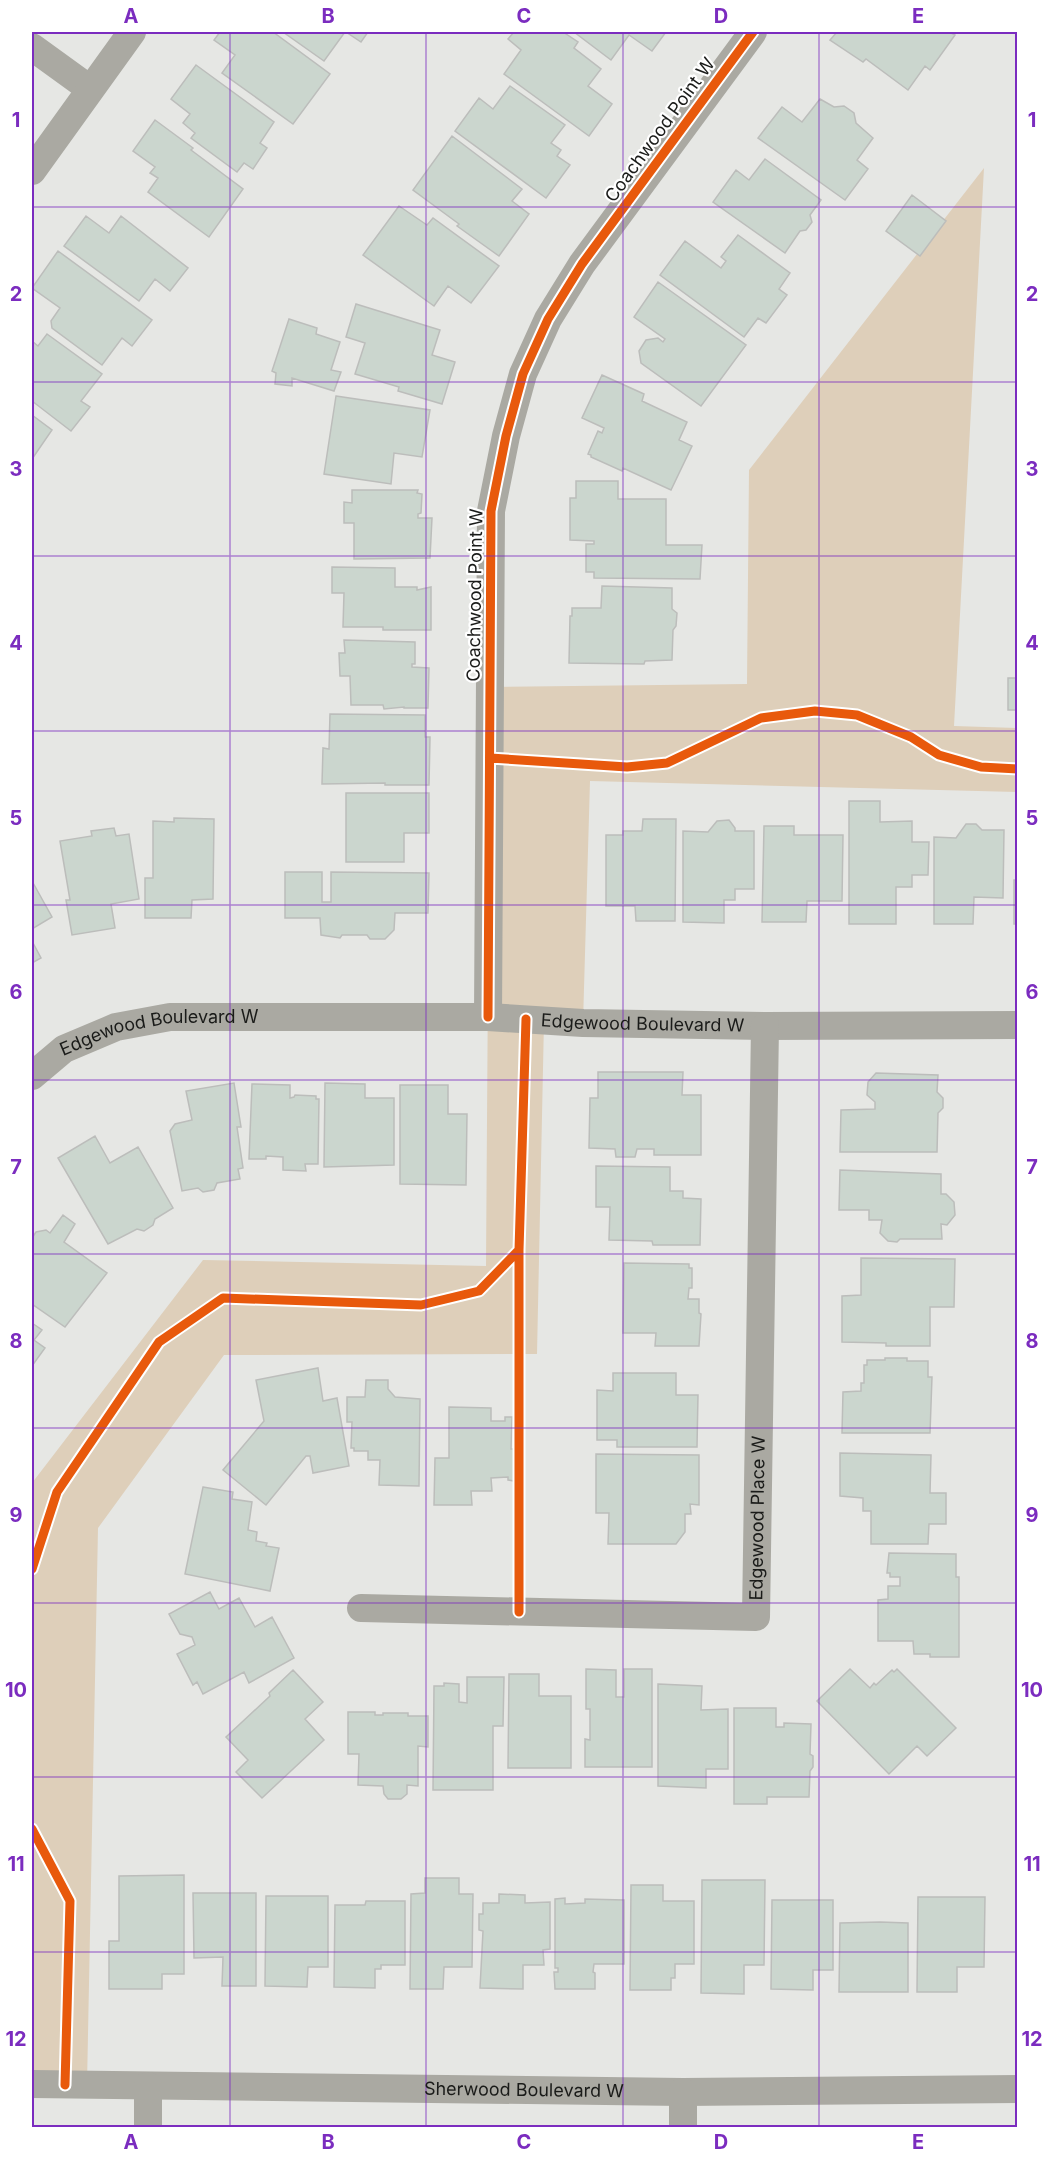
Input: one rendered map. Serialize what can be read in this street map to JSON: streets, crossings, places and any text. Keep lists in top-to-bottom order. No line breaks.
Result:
{"streets":{"street":["Coachwood Point W","Edgewood Boulevard W","Edgewood Place W","Sherwood Boulevard W"]},"crossings":[["Coachwood Point W","Edgewood Boulevard W"],["Edgewood Boulevard W","Edgewood Place W"]],"grid":{"columns":["A","B","C","D","E"],"rows":["1","2","3","4","5","6","7","8","9","10","11","12"]}}
